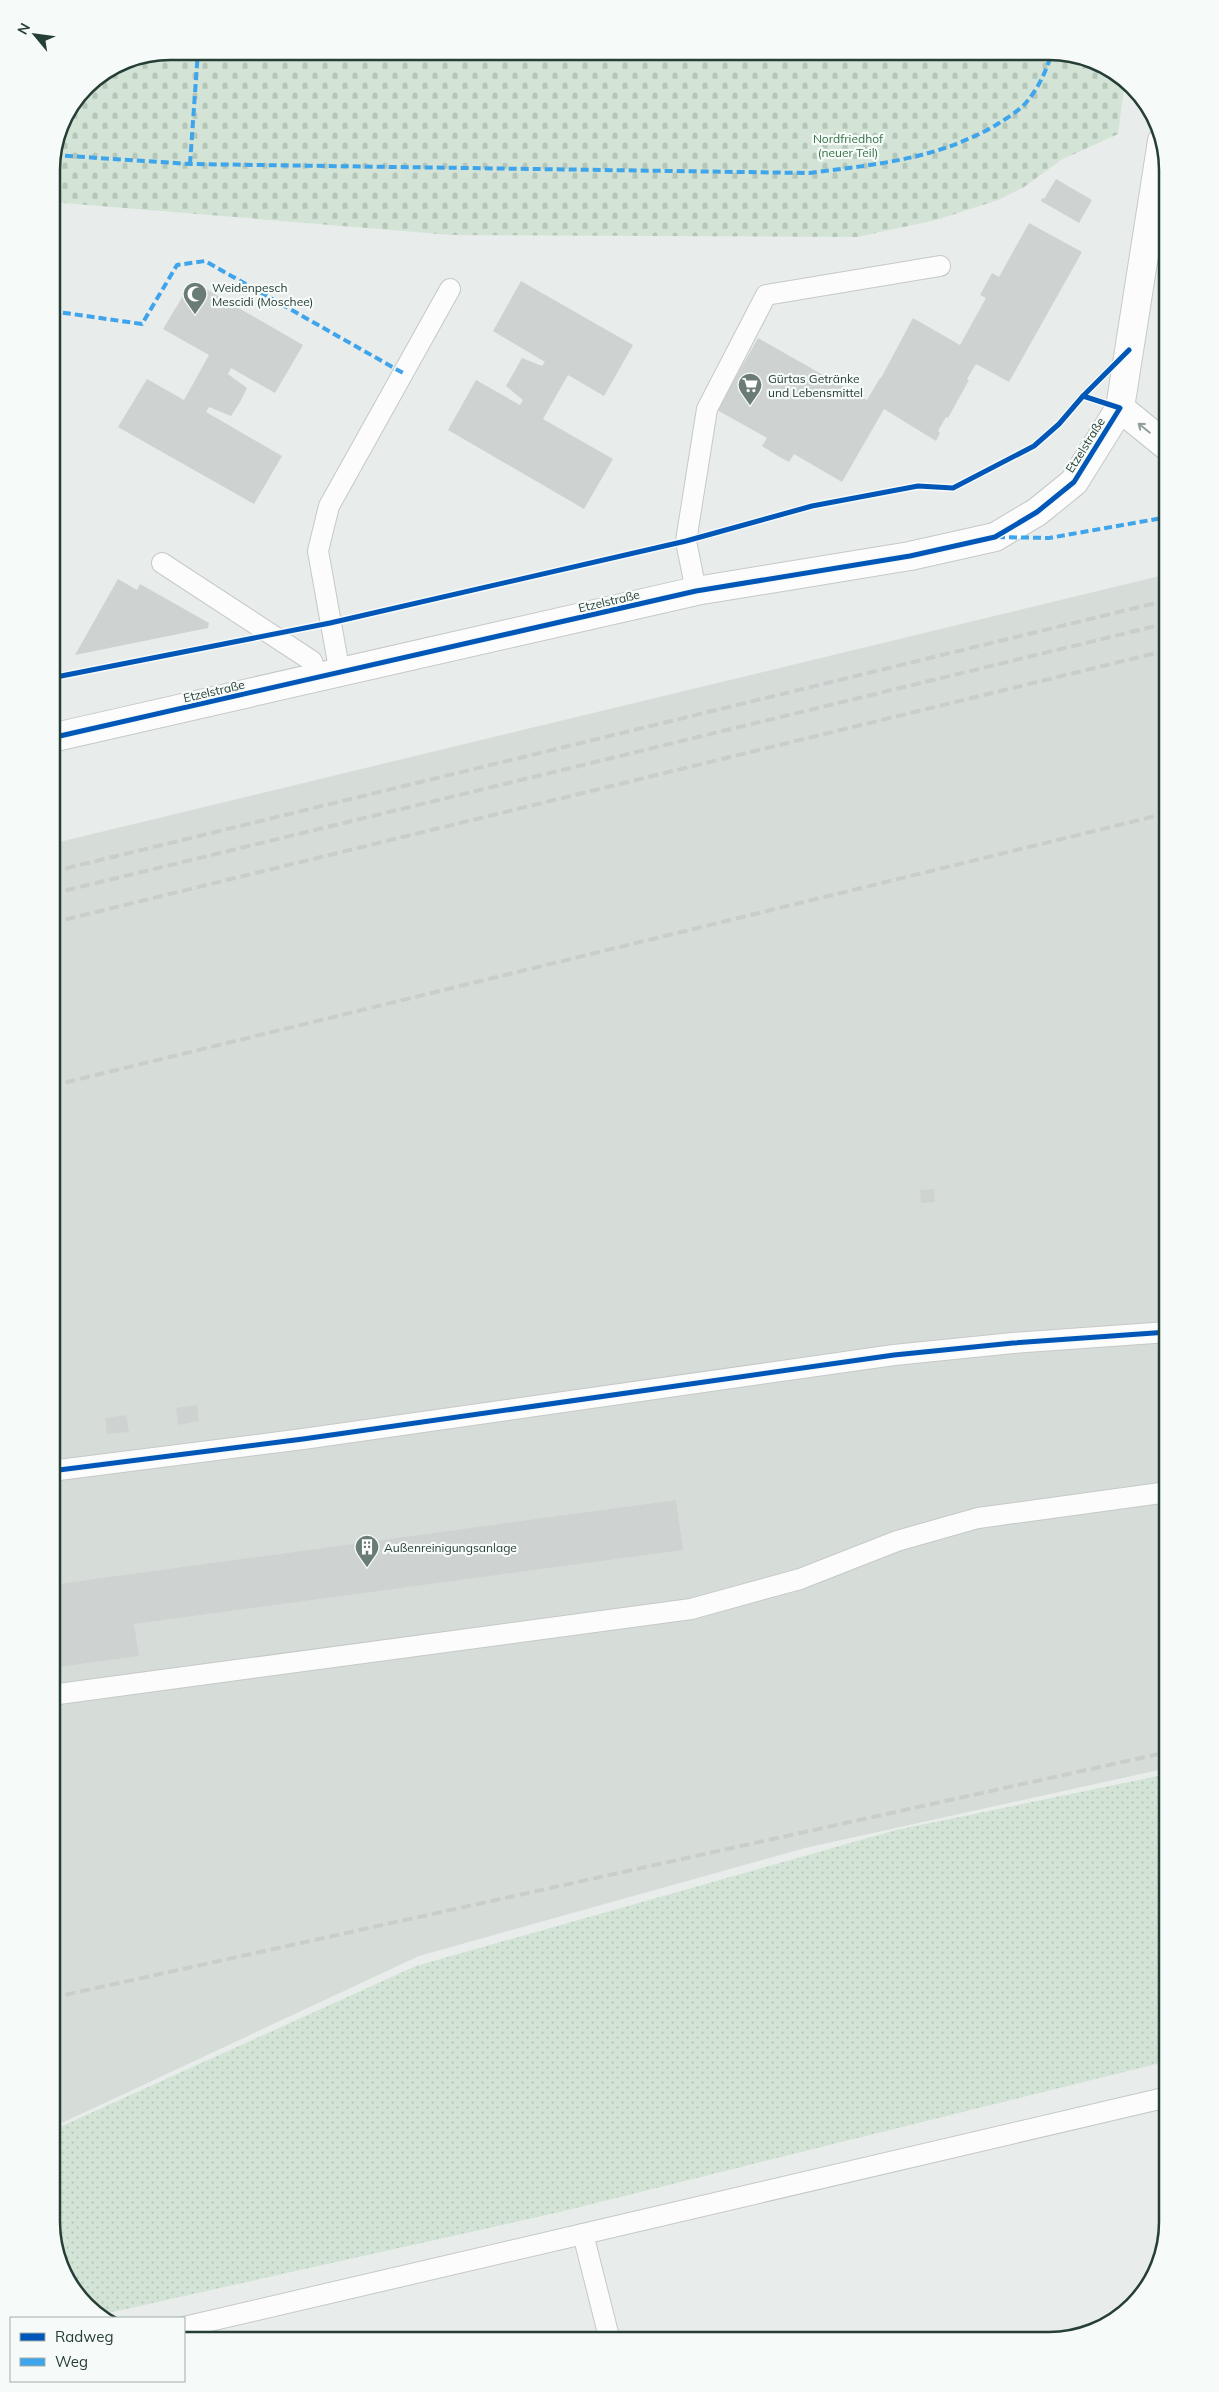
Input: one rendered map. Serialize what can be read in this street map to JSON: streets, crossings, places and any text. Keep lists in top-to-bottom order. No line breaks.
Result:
{"streets":{"street":["Etzelstraße"]},"parks":["Nordfriedhof (neuer Teil)"],"places":{"mosque":["Weidenpesch Mescidi (Moschee)"],"supermarket":["Gürtas Getränke und Lebensmittel"],"building":["Außenreinigungsanlage"]},"legend":["Radweg","Weg"],"north":"top left"}
